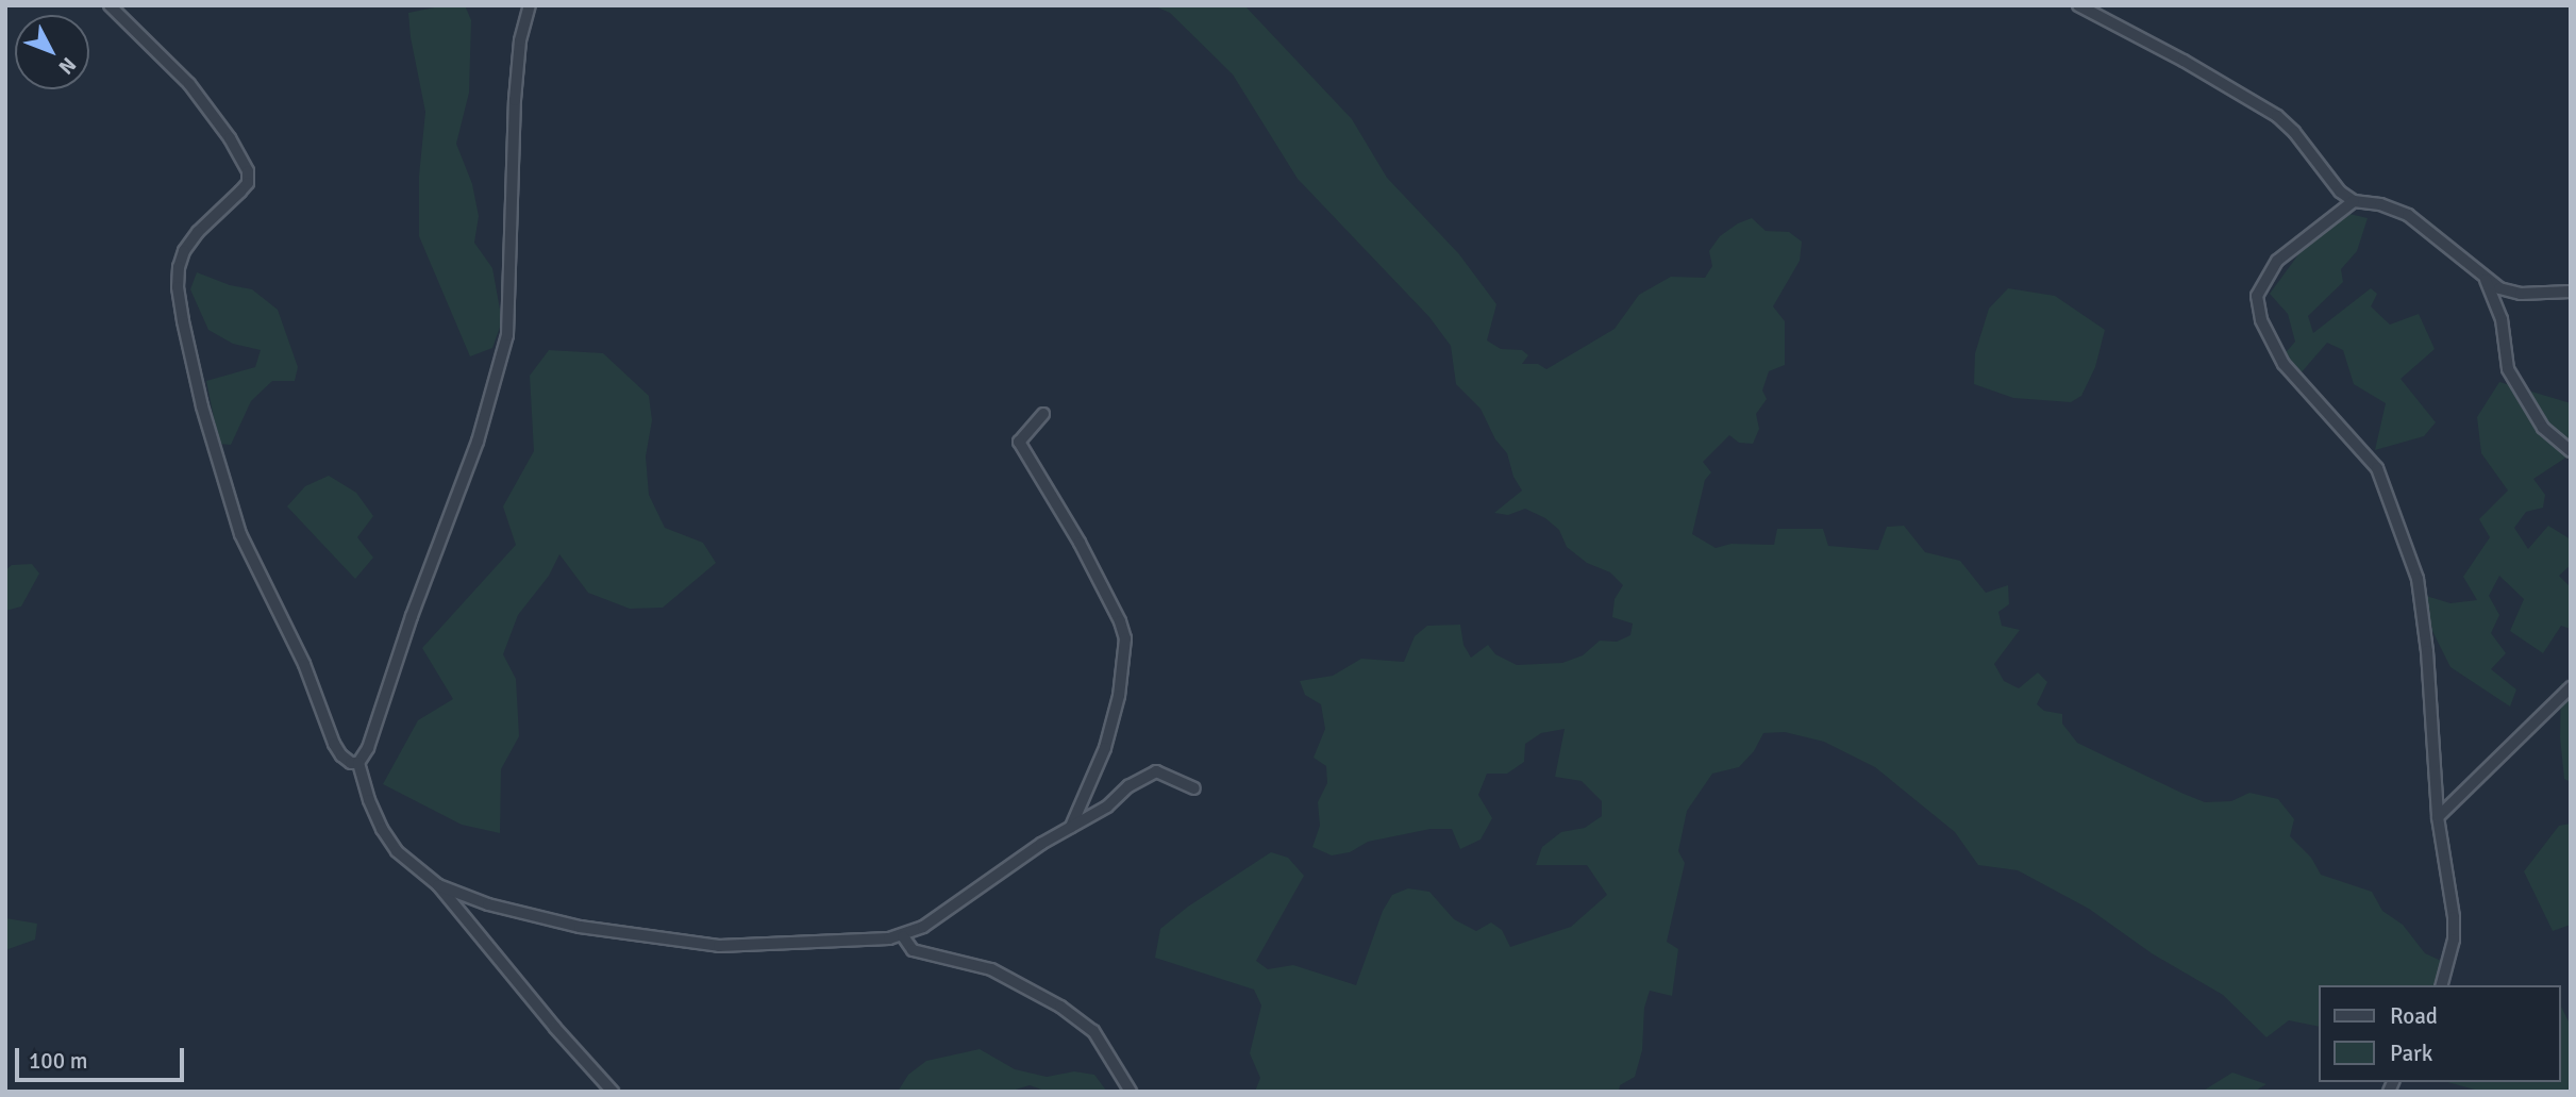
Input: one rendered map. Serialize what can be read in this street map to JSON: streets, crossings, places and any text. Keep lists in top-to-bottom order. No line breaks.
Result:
{"legend":["Road","Park"],"scale_bar":"100 m","north":"bottom right"}
